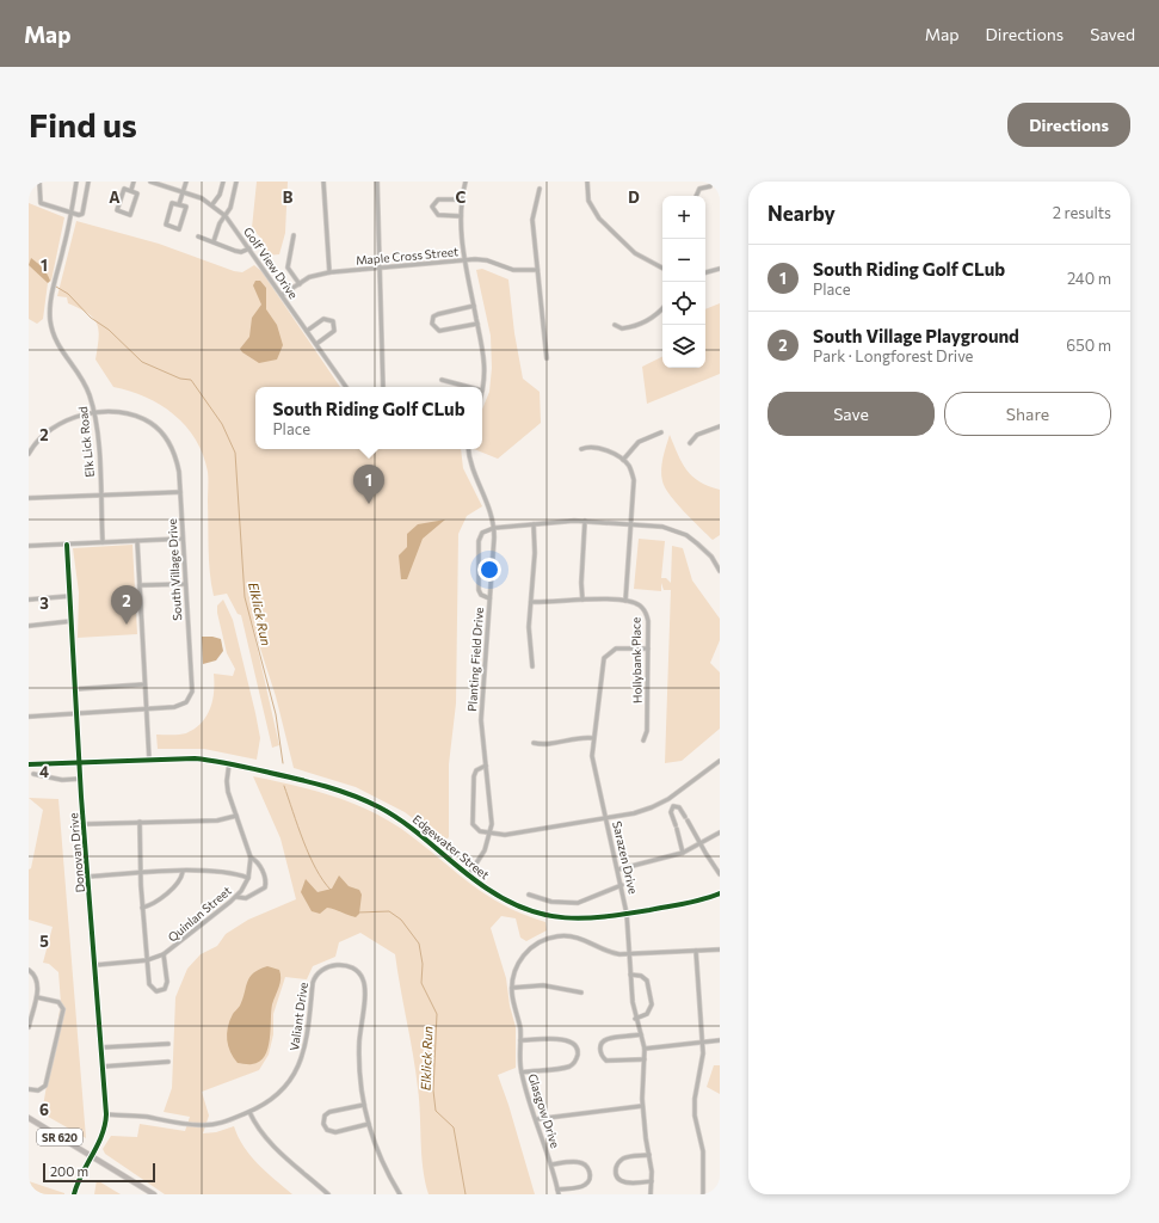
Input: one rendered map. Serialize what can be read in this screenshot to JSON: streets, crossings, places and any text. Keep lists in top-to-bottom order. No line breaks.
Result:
{"streets":{"main road":["SR 620"],"street":["Maple Cross Street","Golf View Drive","Elk Lick Road","South Village Drive","Planting Field Drive","Hollybank Place","Edgewater Street","Donovan Drive","Sarazen Drive","Quinlan Street","Valiant Drive","Glasgow Drive"]},"crossings":[["Maple Cross Street","Golf View Drive"],["Elk Lick Road","South Village Drive"],["South Village Drive","Donovan Drive"],["Planting Field Drive","Edgewater Street"],["Hollybank Place","Sarazen Drive"],["Edgewater Street","Donovan Drive"],["Edgewater Street","Sarazen Drive"],["Edgewater Street","Quinlan Street"],["Donovan Drive","Quinlan Street"],["Donovan Drive","Valiant Drive"],["Donovan Drive","SR 620"],["Sarazen Drive","Glasgow Drive"]],"water":["Elklick Run"],"scale_bar":"200 m","page":{"header":"Map","nav":["Map","Directions","Saved"],"buttons":["Directions",["Save","Share"]],"title":"Find us","heading":["Nearby","2 results"],"map_buttons":["+","−"],"list":[{"mark":"1","name":"South Riding Golf CLub","note":"Place","value":"240 m"},{"mark":"2","name":"South Village Playground","note":"Park · Longforest Drive","value":"650 m"}],"popup":["South Riding Golf CLub","Place"],"pins":["1","2"],"scale":"200 m"},"grid":{"columns":["A","B","C","D"],"rows":["1","2","3","4","5","6"]}}
